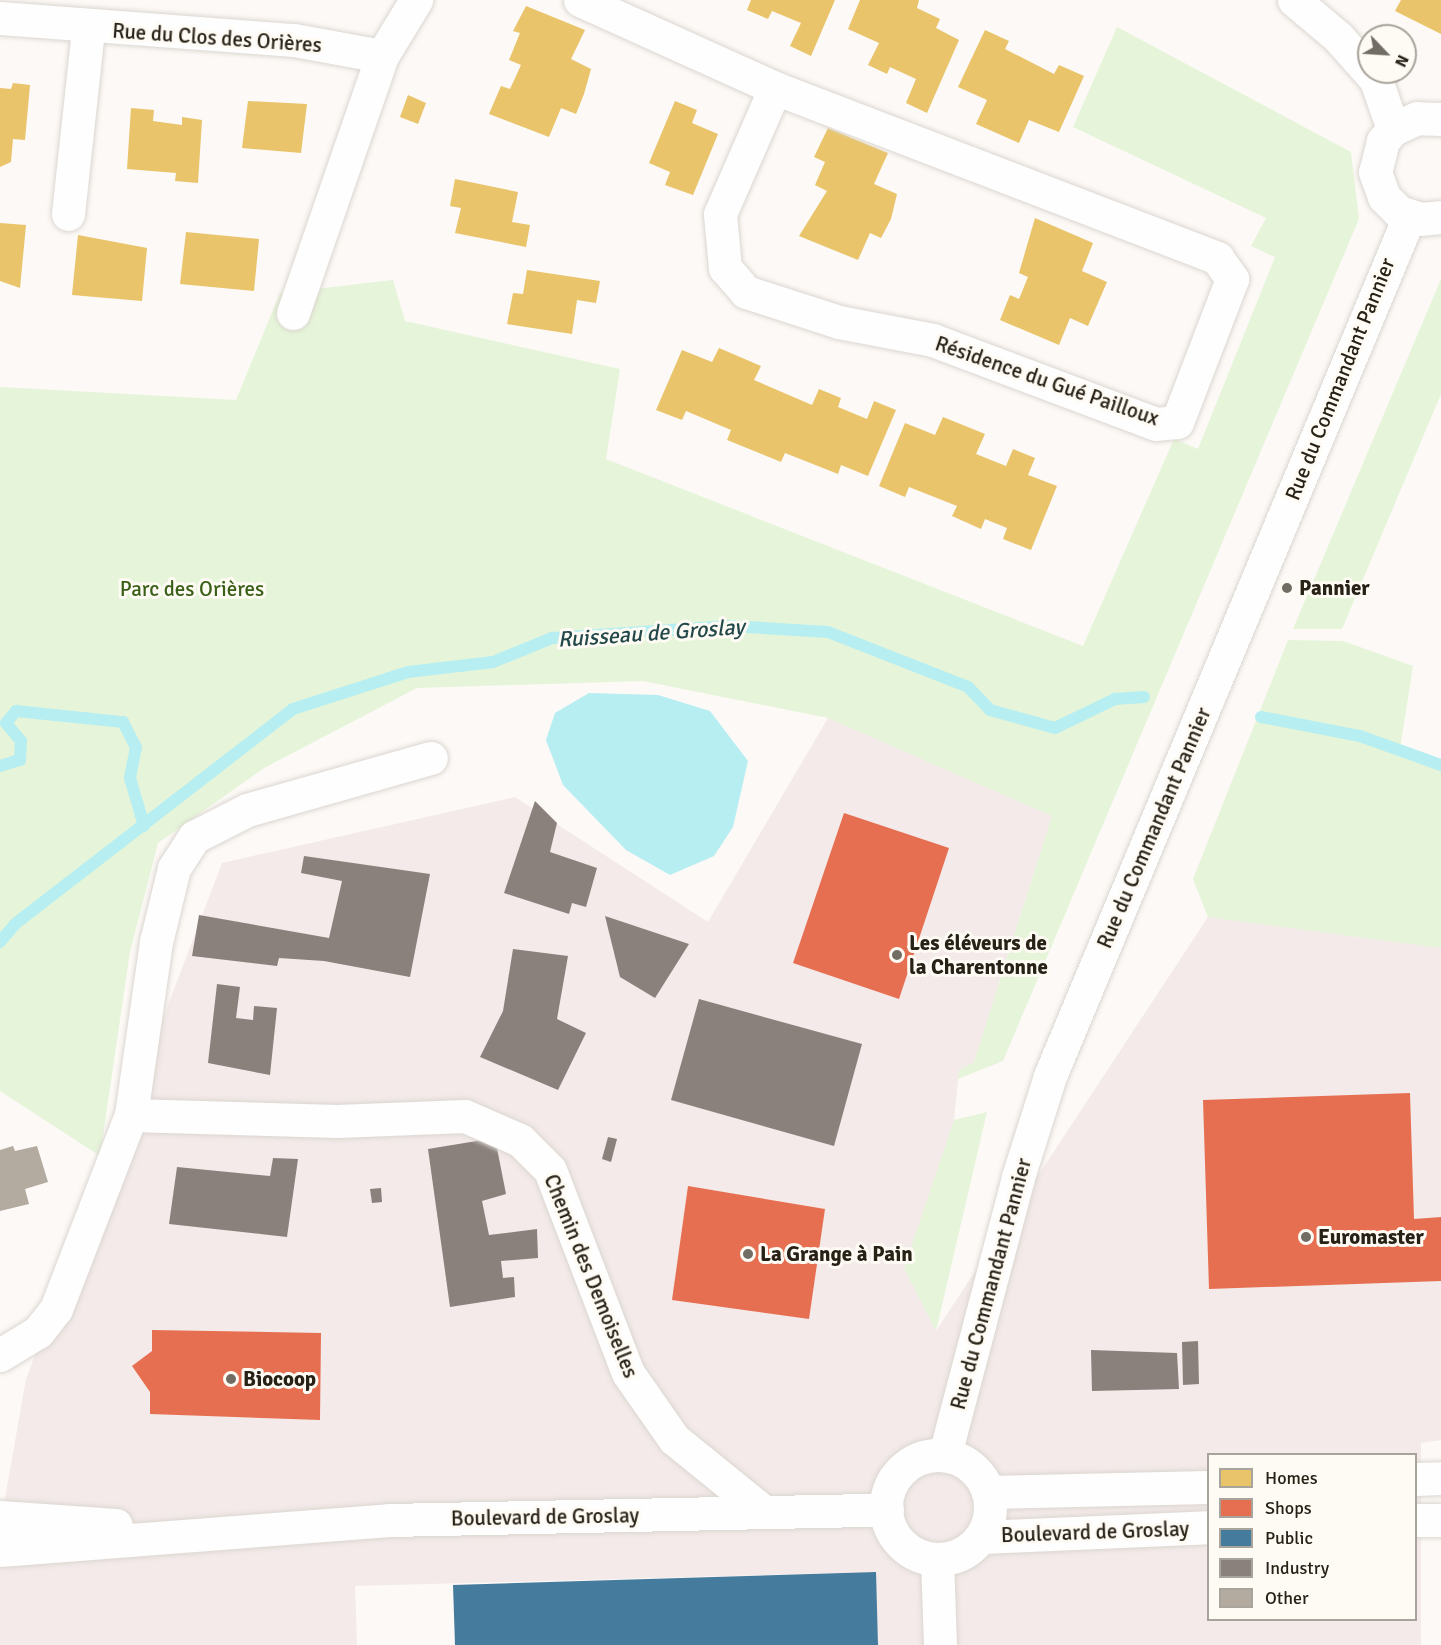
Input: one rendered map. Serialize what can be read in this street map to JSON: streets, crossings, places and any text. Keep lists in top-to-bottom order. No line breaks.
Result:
{"streets":{"street":["Rue du Clos des Orières","Rue du Commandant Pannier","Résidence du Gué Pailloux","Chemin des Demoiselles","Boulevard de Groslay"]},"crossings":[["Rue du Commandant Pannier","Boulevard de Groslay"],["Chemin des Demoiselles","Boulevard de Groslay"]],"water":["Ruisseau de Groslay"],"parks":["Parc des Orières"],"places":["Pannier","Les éléveurs de la Charentonne","Euromaster","La Grange à Pain","Biocoop"],"legend":["Homes","Shops","Public","Industry","Other"],"north":"bottom right"}
